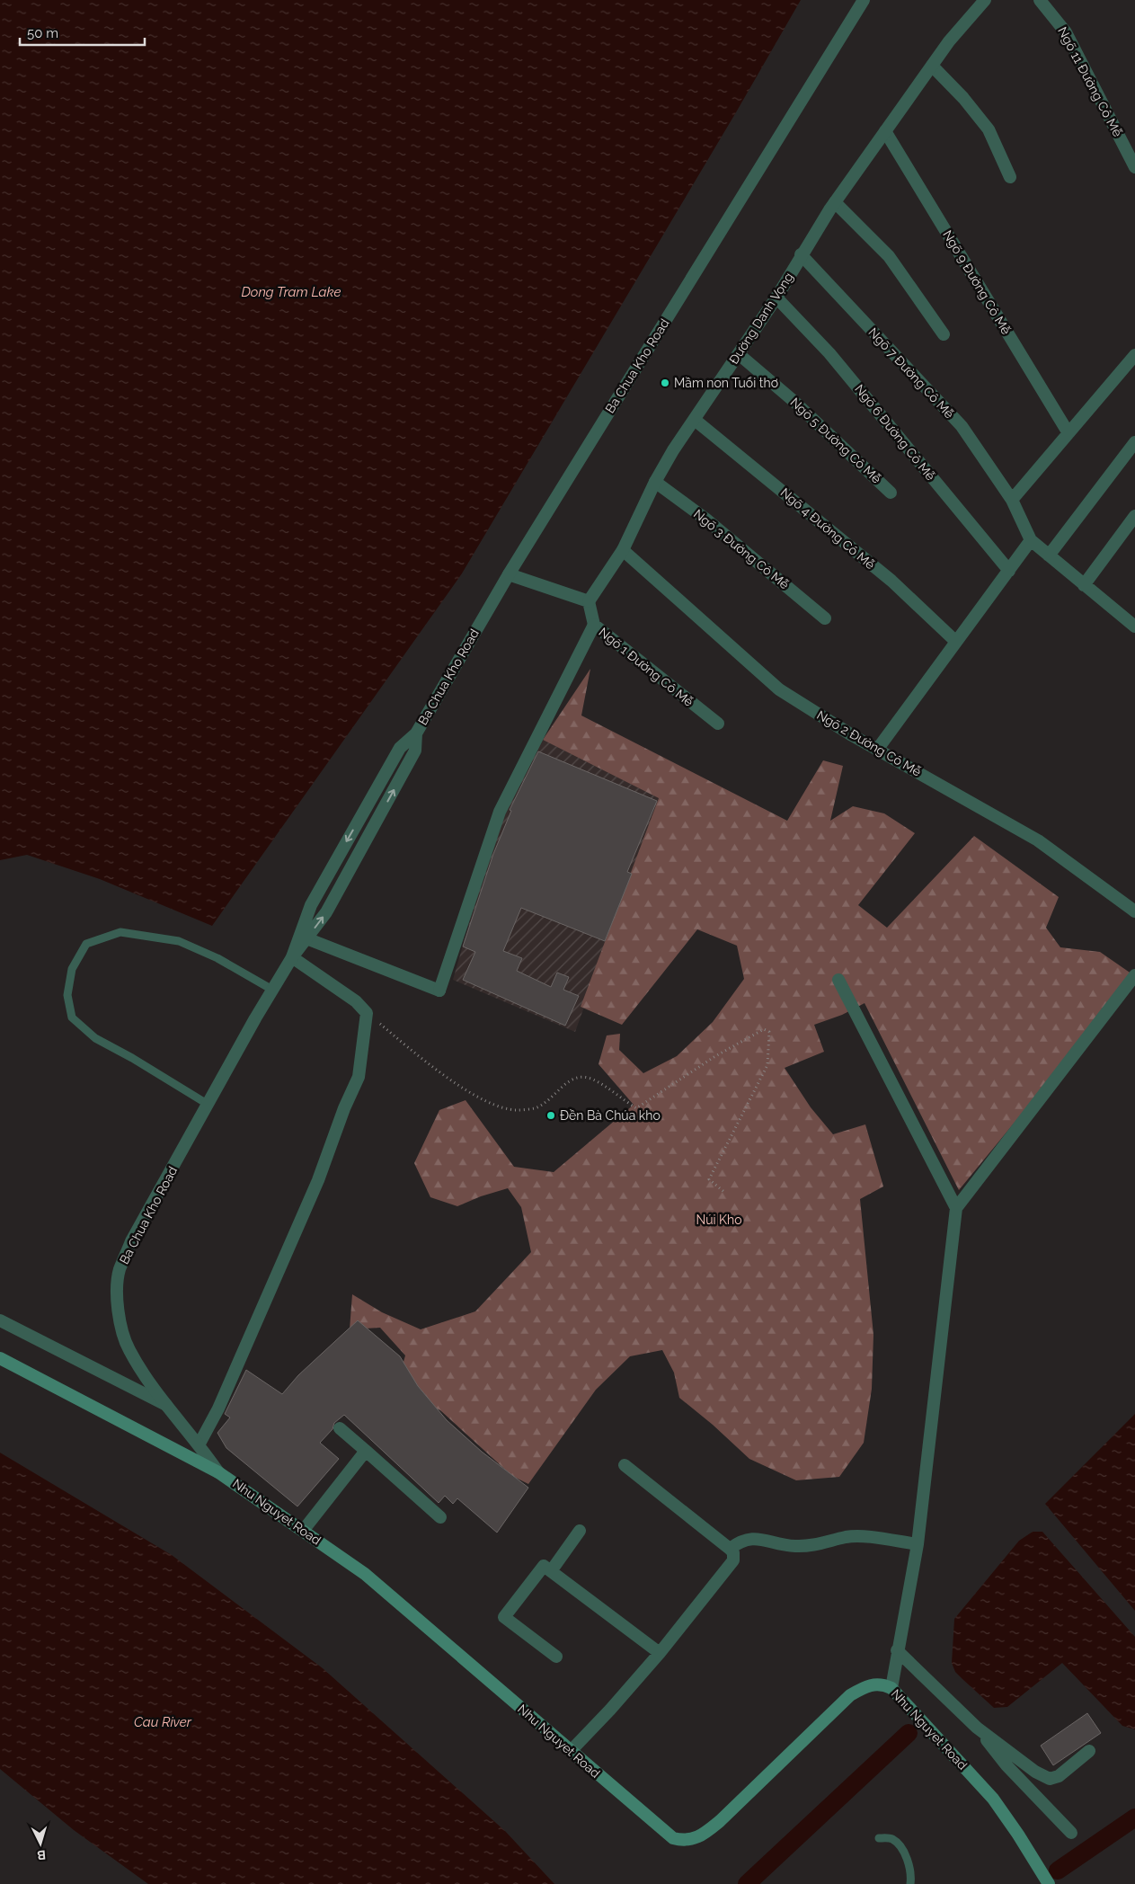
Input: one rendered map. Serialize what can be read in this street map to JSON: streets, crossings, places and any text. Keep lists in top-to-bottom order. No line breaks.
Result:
{"streets":{"main road":["Nhu Nguyet Road"],"street":["Ngõ 11 Đường Cô Mễ","Ngõ 9 Đường Cô Mễ","Đường Danh Vọng","Ba Chua Kho Road","Ngõ 7 Đường Cô Mễ","Ngõ 6 Đường Cô Mễ","Ngõ 5 Đường Cô Mễ","Ngõ 4 Đường Cô Mễ","Ngõ 3 Đường Cô Mễ","Ngõ 1 Đường Cô Mễ","Ngõ 2 Đường Cô Mễ"]},"crossings":[["Ngõ 9 Đường Cô Mễ","Đường Danh Vọng"],["Đường Danh Vọng","Ngõ 7 Đường Cô Mễ"],["Đường Danh Vọng","Ngõ 6 Đường Cô Mễ"],["Đường Danh Vọng","Ngõ 5 Đường Cô Mễ"],["Đường Danh Vọng","Ngõ 4 Đường Cô Mễ"],["Đường Danh Vọng","Ngõ 3 Đường Cô Mễ"],["Đường Danh Vọng","Ngõ 1 Đường Cô Mễ"],["Đường Danh Vọng","Ngõ 2 Đường Cô Mễ"],["Ba Chua Kho Road","Nhu Nguyet Road"]],"water":["Dong Tram Lake","Cau River"],"parks":["Núi Kho"],"places":["Mầm non Tuổi thơ","Đền Bà Chúa kho"],"scale_bar":"50 m","north":"bottom"}
